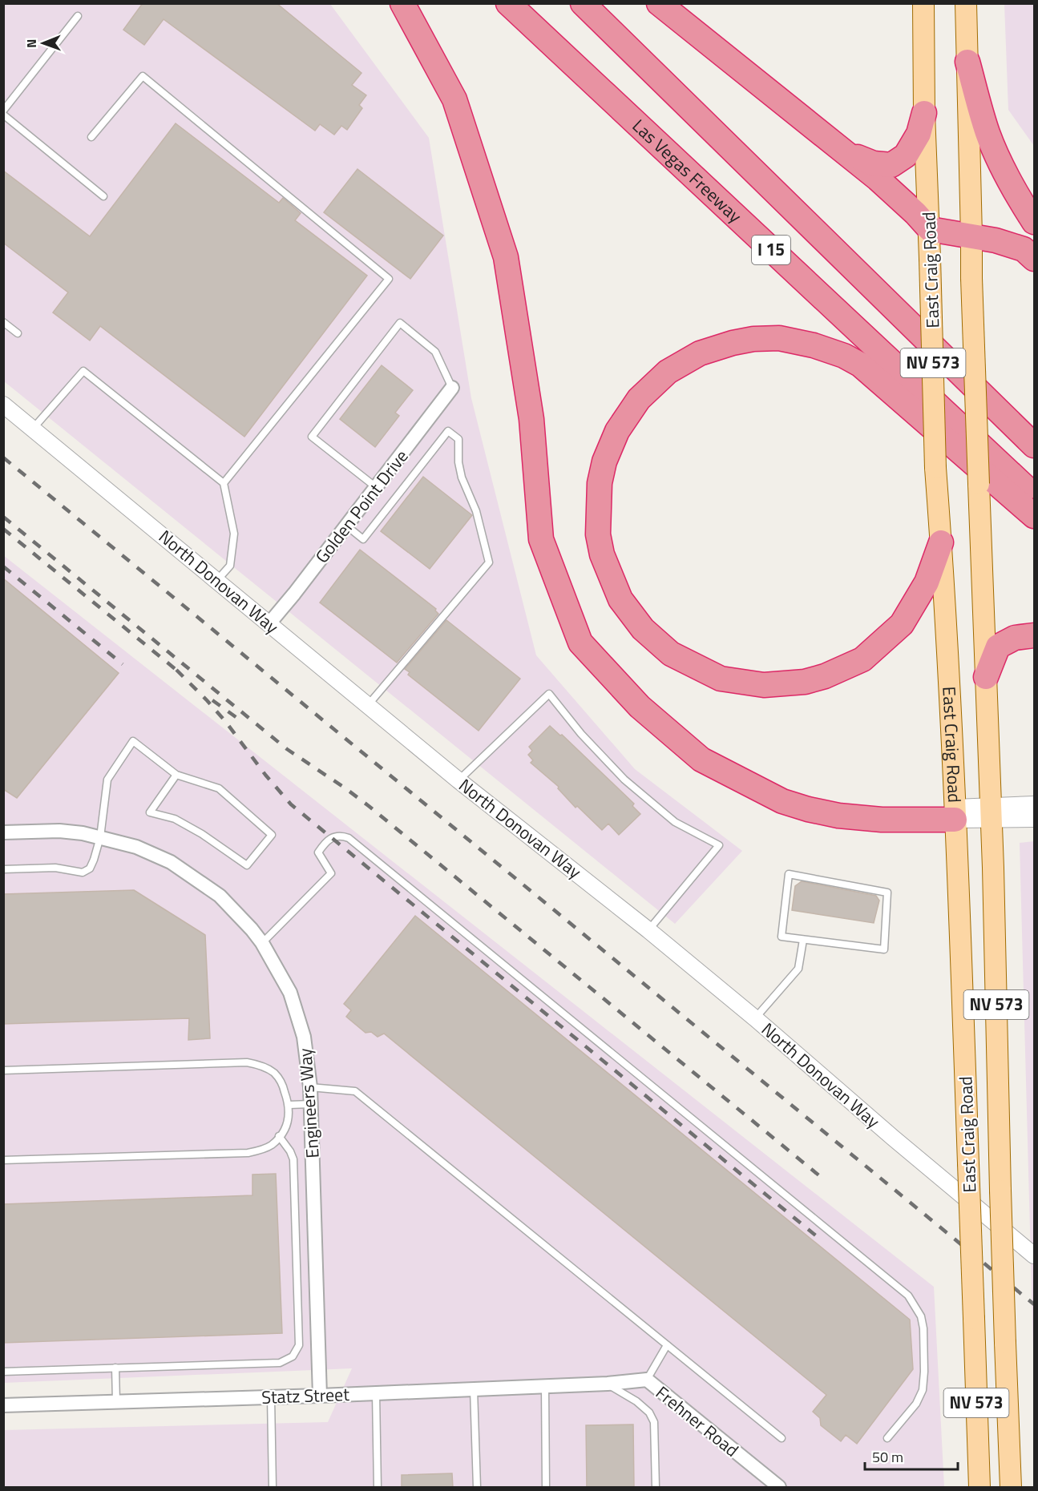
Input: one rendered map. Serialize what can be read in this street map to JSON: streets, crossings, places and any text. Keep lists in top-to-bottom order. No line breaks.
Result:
{"streets":{"highway":["Las Vegas Freeway","I 15"],"main road":["East Craig Road","NV 573"],"street":["Golden Point Drive","North Donovan Way","Engineers Way","Statz Street","Frehner Road"]},"crossings":[["Golden Point Drive","North Donovan Way"],["Engineers Way","Statz Street"],["Statz Street","Frehner Road"]],"scale_bar":"50 m","north":"left"}
